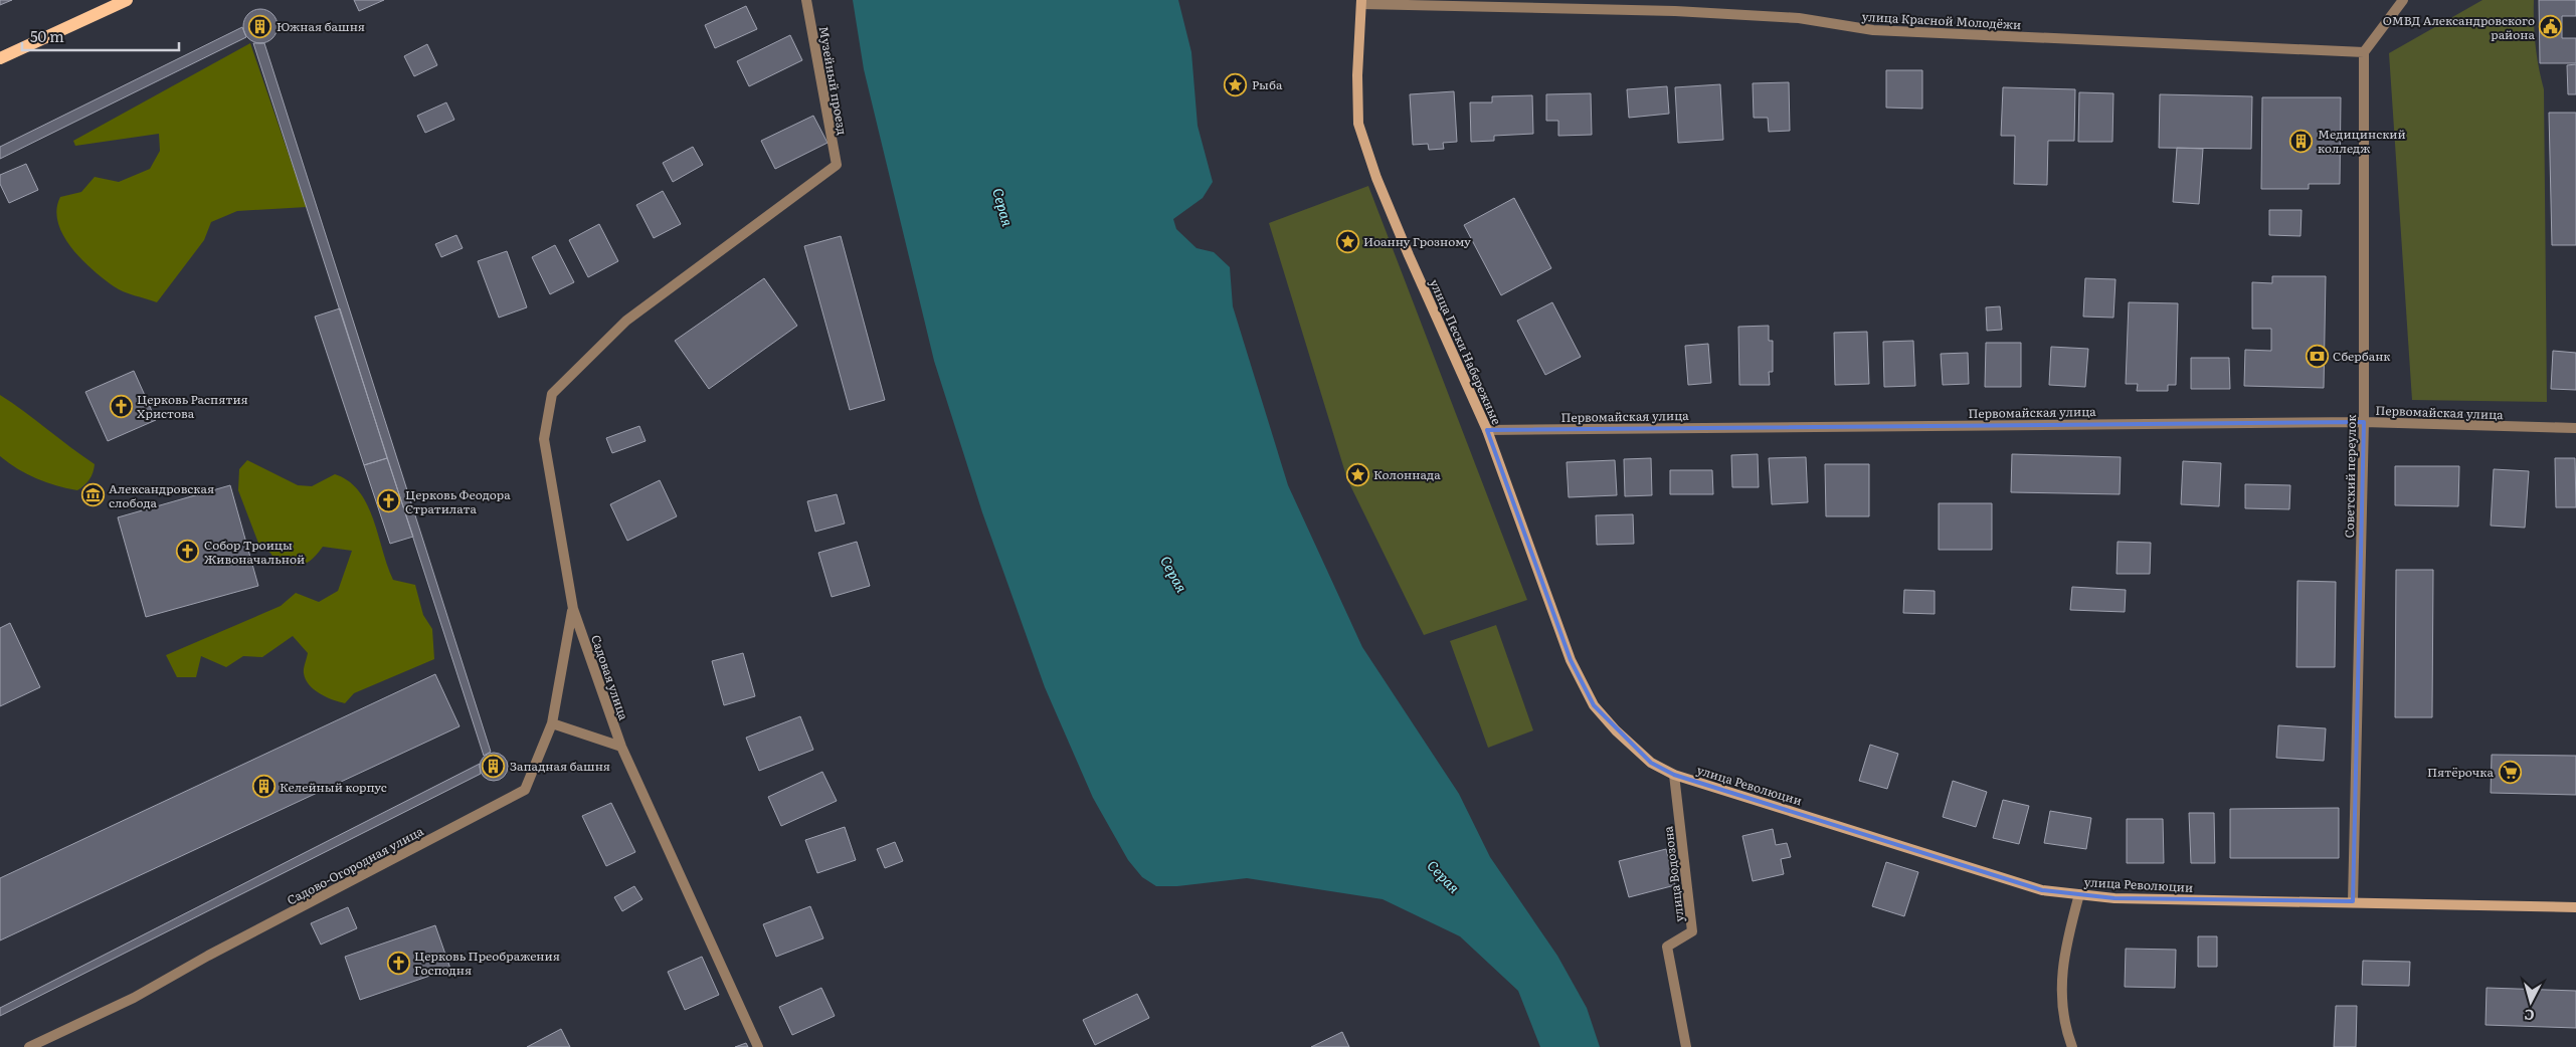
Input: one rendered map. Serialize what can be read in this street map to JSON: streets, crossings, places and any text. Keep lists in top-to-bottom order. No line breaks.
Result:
{"streets":{"main road":["улица Пески Набережные","улица Революции"],"street":["улица Красной Молодёжи","Музейный проезд","Первомайская улица","Советский переулок","Садовая улица","Садово-Огородная улица","улица Водозона"]},"crossings":[["улица Красной Молодёжи","улица Пески Набережные"],["улица Красной Молодёжи","Советский переулок"],["Музейный проезд","Садовая улица"],["улица Пески Набережные","Первомайская улица"],["улица Пески Набережные","улица Революции"],["Первомайская улица","Советский переулок"],["Советский переулок","улица Революции"],["Садовая улица","Садово-Огородная улица"],["улица Революции","улица Водозона"]],"water":["Серая"],"places":{"building":["Южная башня","Медицинский колледж","Западная башня","Келейный корпус"],"public building":["ОМВД Александровского района"],"place":["Рыба","Иоанну Грозному","Колоннада"],"bank":["Сбербанк"],"church":["Церковь Распятия Христова","Церковь Феодора Стратилата","Собор Троицы Живоначальной","Церковь Преображения Господня"],"museum":["Александровская слобода"],"supermarket":["Пятёрочка"]},"scale_bar":"50 m","north":"bottom"}
